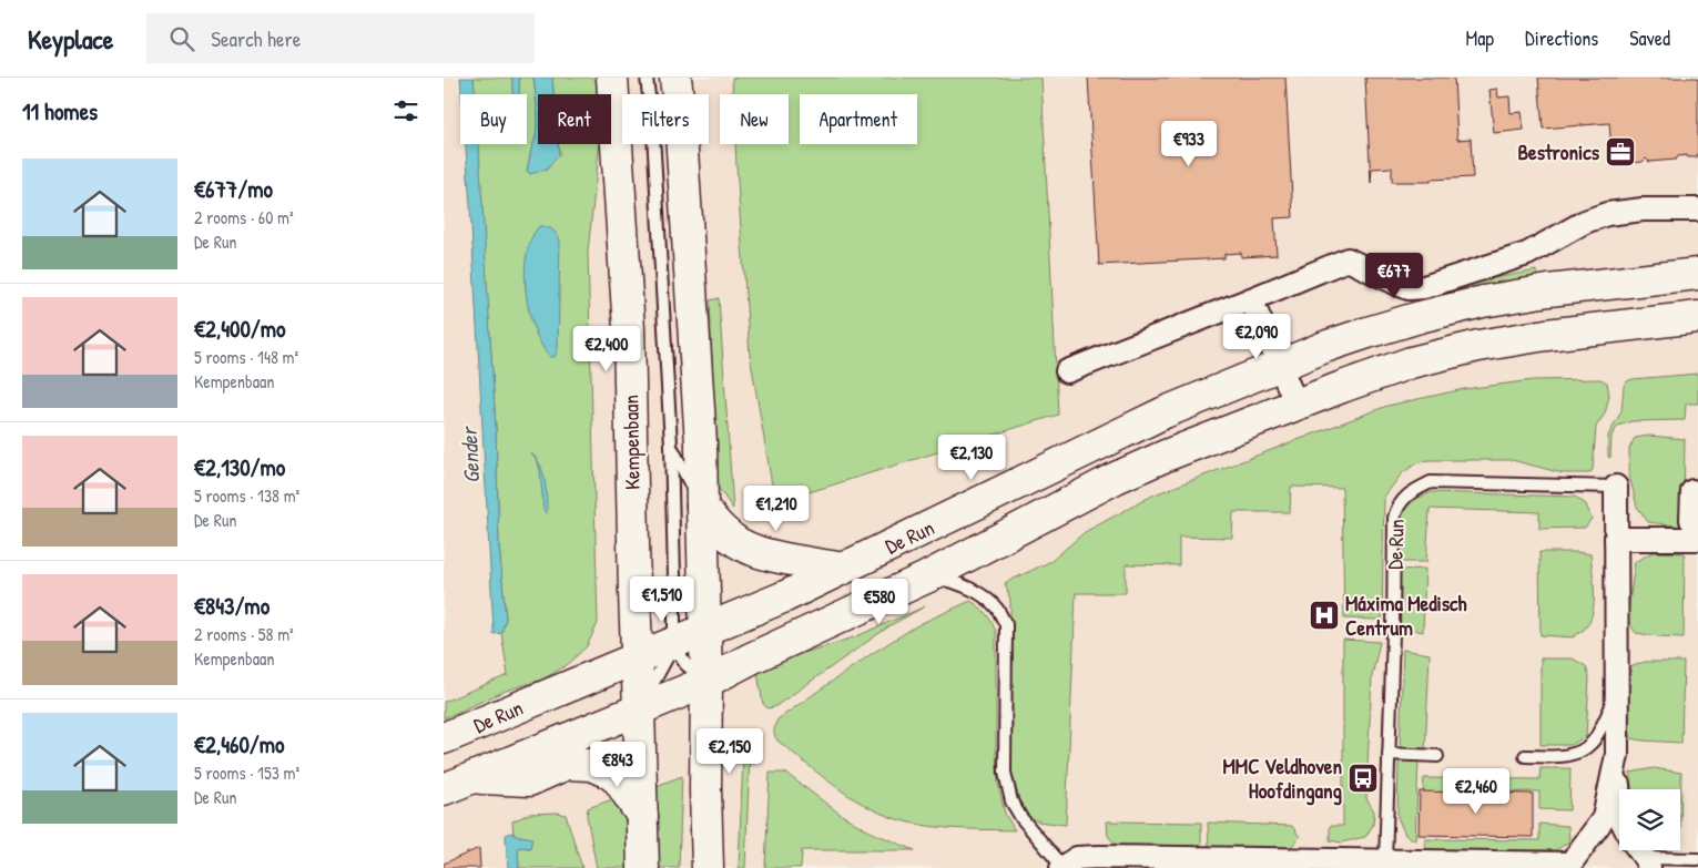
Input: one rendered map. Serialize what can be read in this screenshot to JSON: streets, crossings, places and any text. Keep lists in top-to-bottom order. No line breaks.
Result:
{"streets":{"main road":["Kempenbaan","De Run"]},"crossings":[["Kempenbaan","De Run"]],"water":["Gender"],"places":{"office":["Bestronics"],"hospital":["Máxima Medisch Centrum"],"bus stop":["MMC Veldhoven Hoofdingang"]},"page":{"header":"Keyplace","search":"Search here","nav":["Map","Directions","Saved"],"heading":"11 homes","chip":["Buy","Rent","Filters","New","Apartment"],"price":["€933","€677","€2,090","€2,400","€2,130","€1,210","€1,510","€580","€2,150","€843","€2,460"],"list":[{"name":"€677/mo","note":"2 rooms · 60 m² · De Run"},{"name":"€2,400/mo","note":"5 rooms · 148 m² · Kempenbaan"},{"name":"€2,130/mo","note":"5 rooms · 138 m² · De Run"},{"name":"€843/mo","note":"2 rooms · 58 m² · Kempenbaan"},{"name":"€2,460/mo","note":"5 rooms · 153 m² · De Run"}]}}
